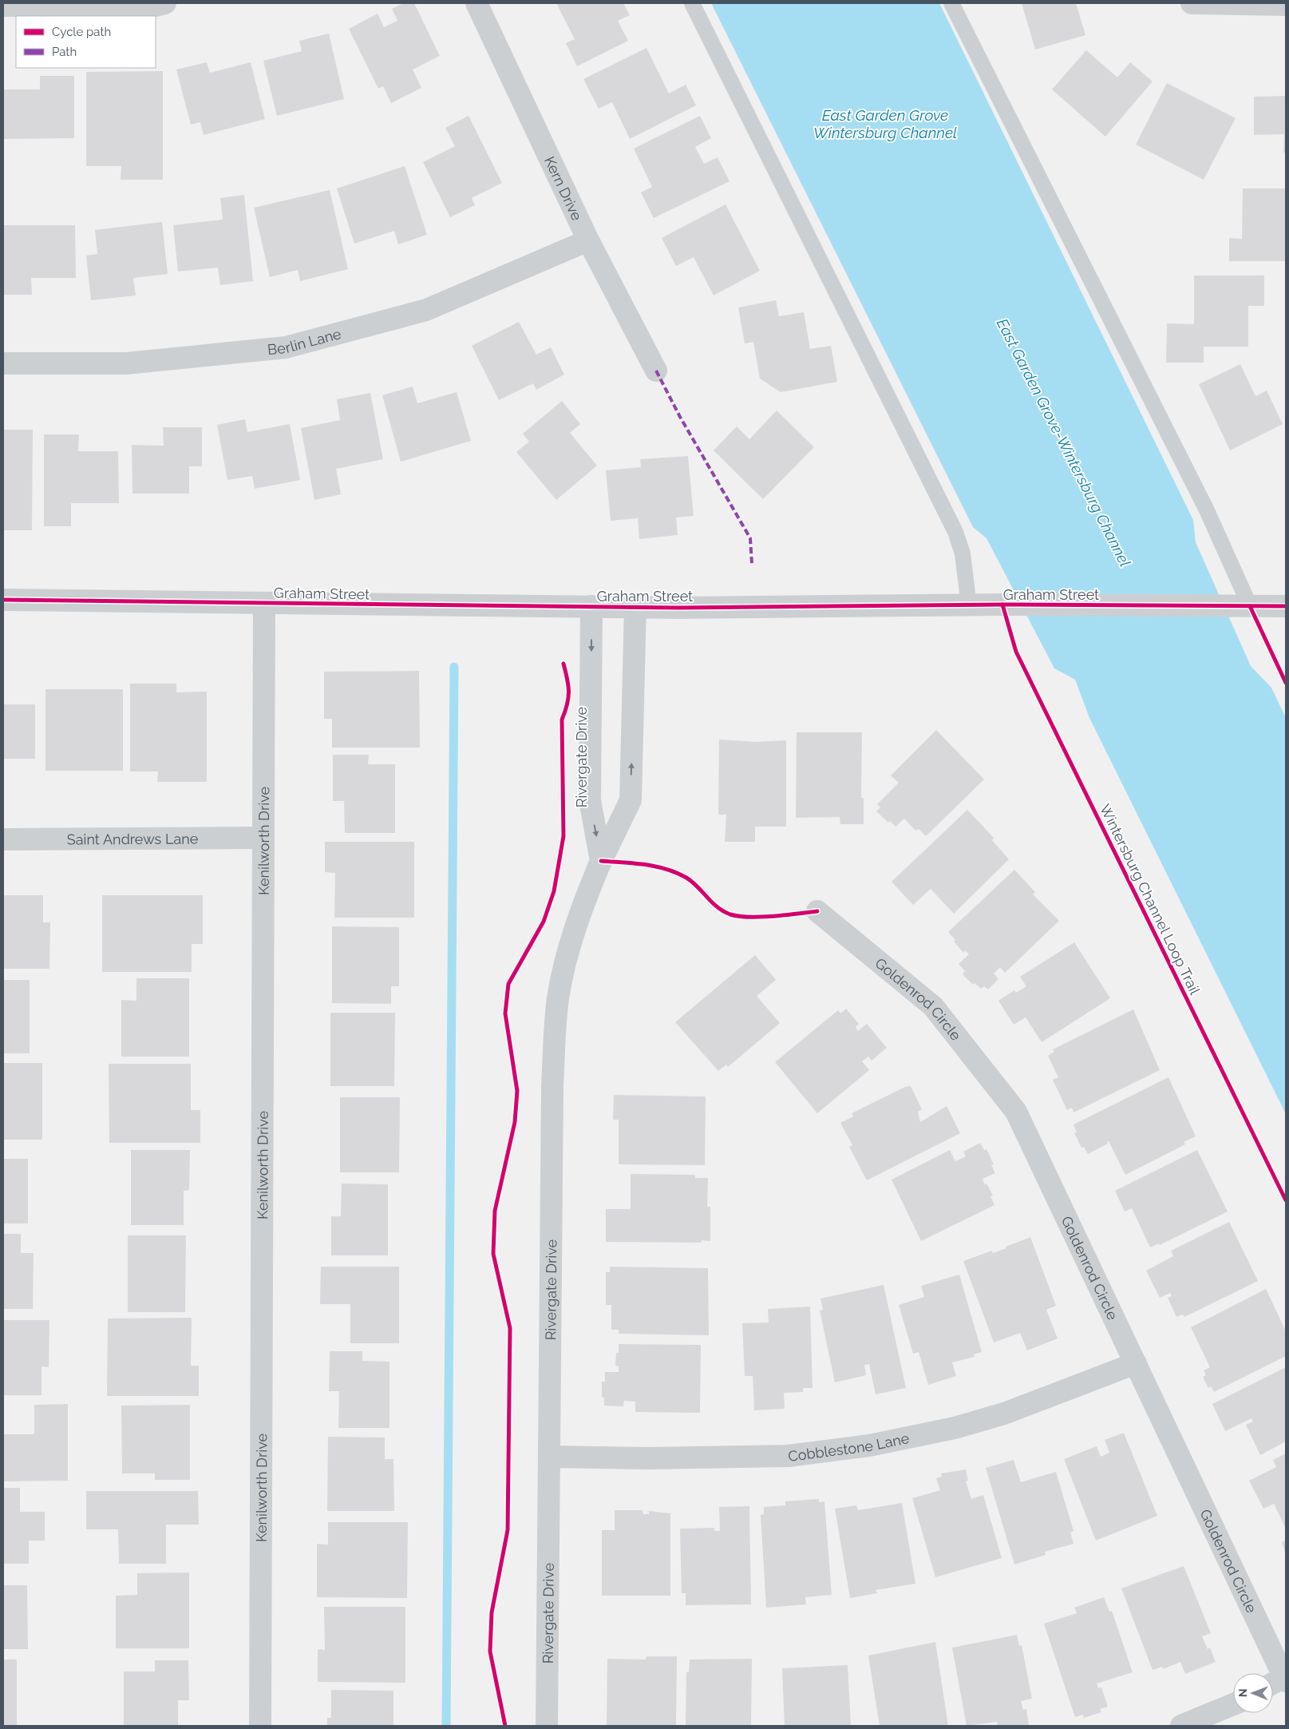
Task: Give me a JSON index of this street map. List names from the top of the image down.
{
  "streets": {
    "street": [
      "Kern Drive",
      "Berlin Lane",
      "Graham Street",
      "Rivergate Drive",
      "Saint Andrews Lane",
      "Kenilworth Drive",
      "Goldenrod Circle",
      "Cobblestone Lane"
    ],
    "cycle path": ["Wintersburg Channel Loop Trail"]
  },
  "crossings": [
    ["Kern Drive", "Berlin Lane"],
    ["Graham Street", "Rivergate Drive"],
    ["Graham Street", "Kenilworth Drive"],
    ["Rivergate Drive", "Cobblestone Lane"],
    ["Saint Andrews Lane", "Kenilworth Drive"],
    ["Goldenrod Circle", "Cobblestone Lane"]
  ],
  "water": ["East Garden Grove Wintersburg Channel", "East Garden Grove-Wintersburg Channel"],
  "legend": ["Cycle path", "Path"],
  "north": "left"
}
